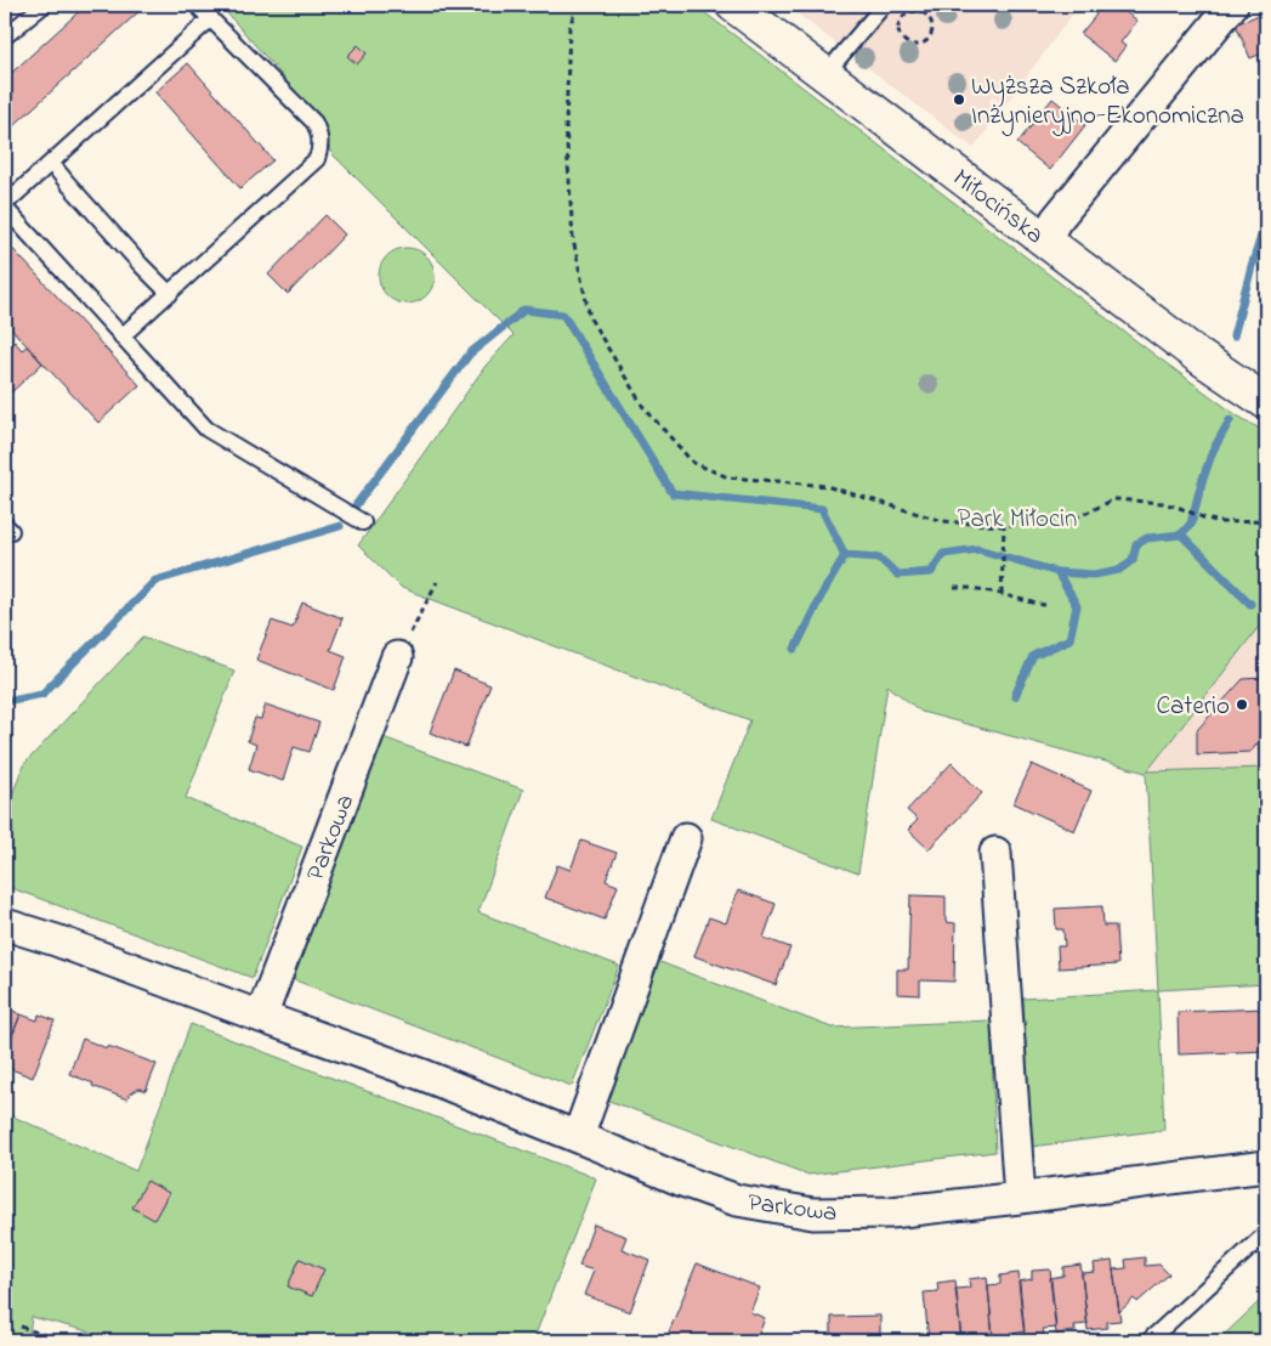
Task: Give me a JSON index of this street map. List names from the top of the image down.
{
  "streets": {
    "street": ["Miłocińska", "Parkowa"]
  },
  "parks": ["Park Miłocin"],
  "places": ["Wyższa Szkoła Inżynieryjno-Ekonomiczna", "Caterio"]
}
